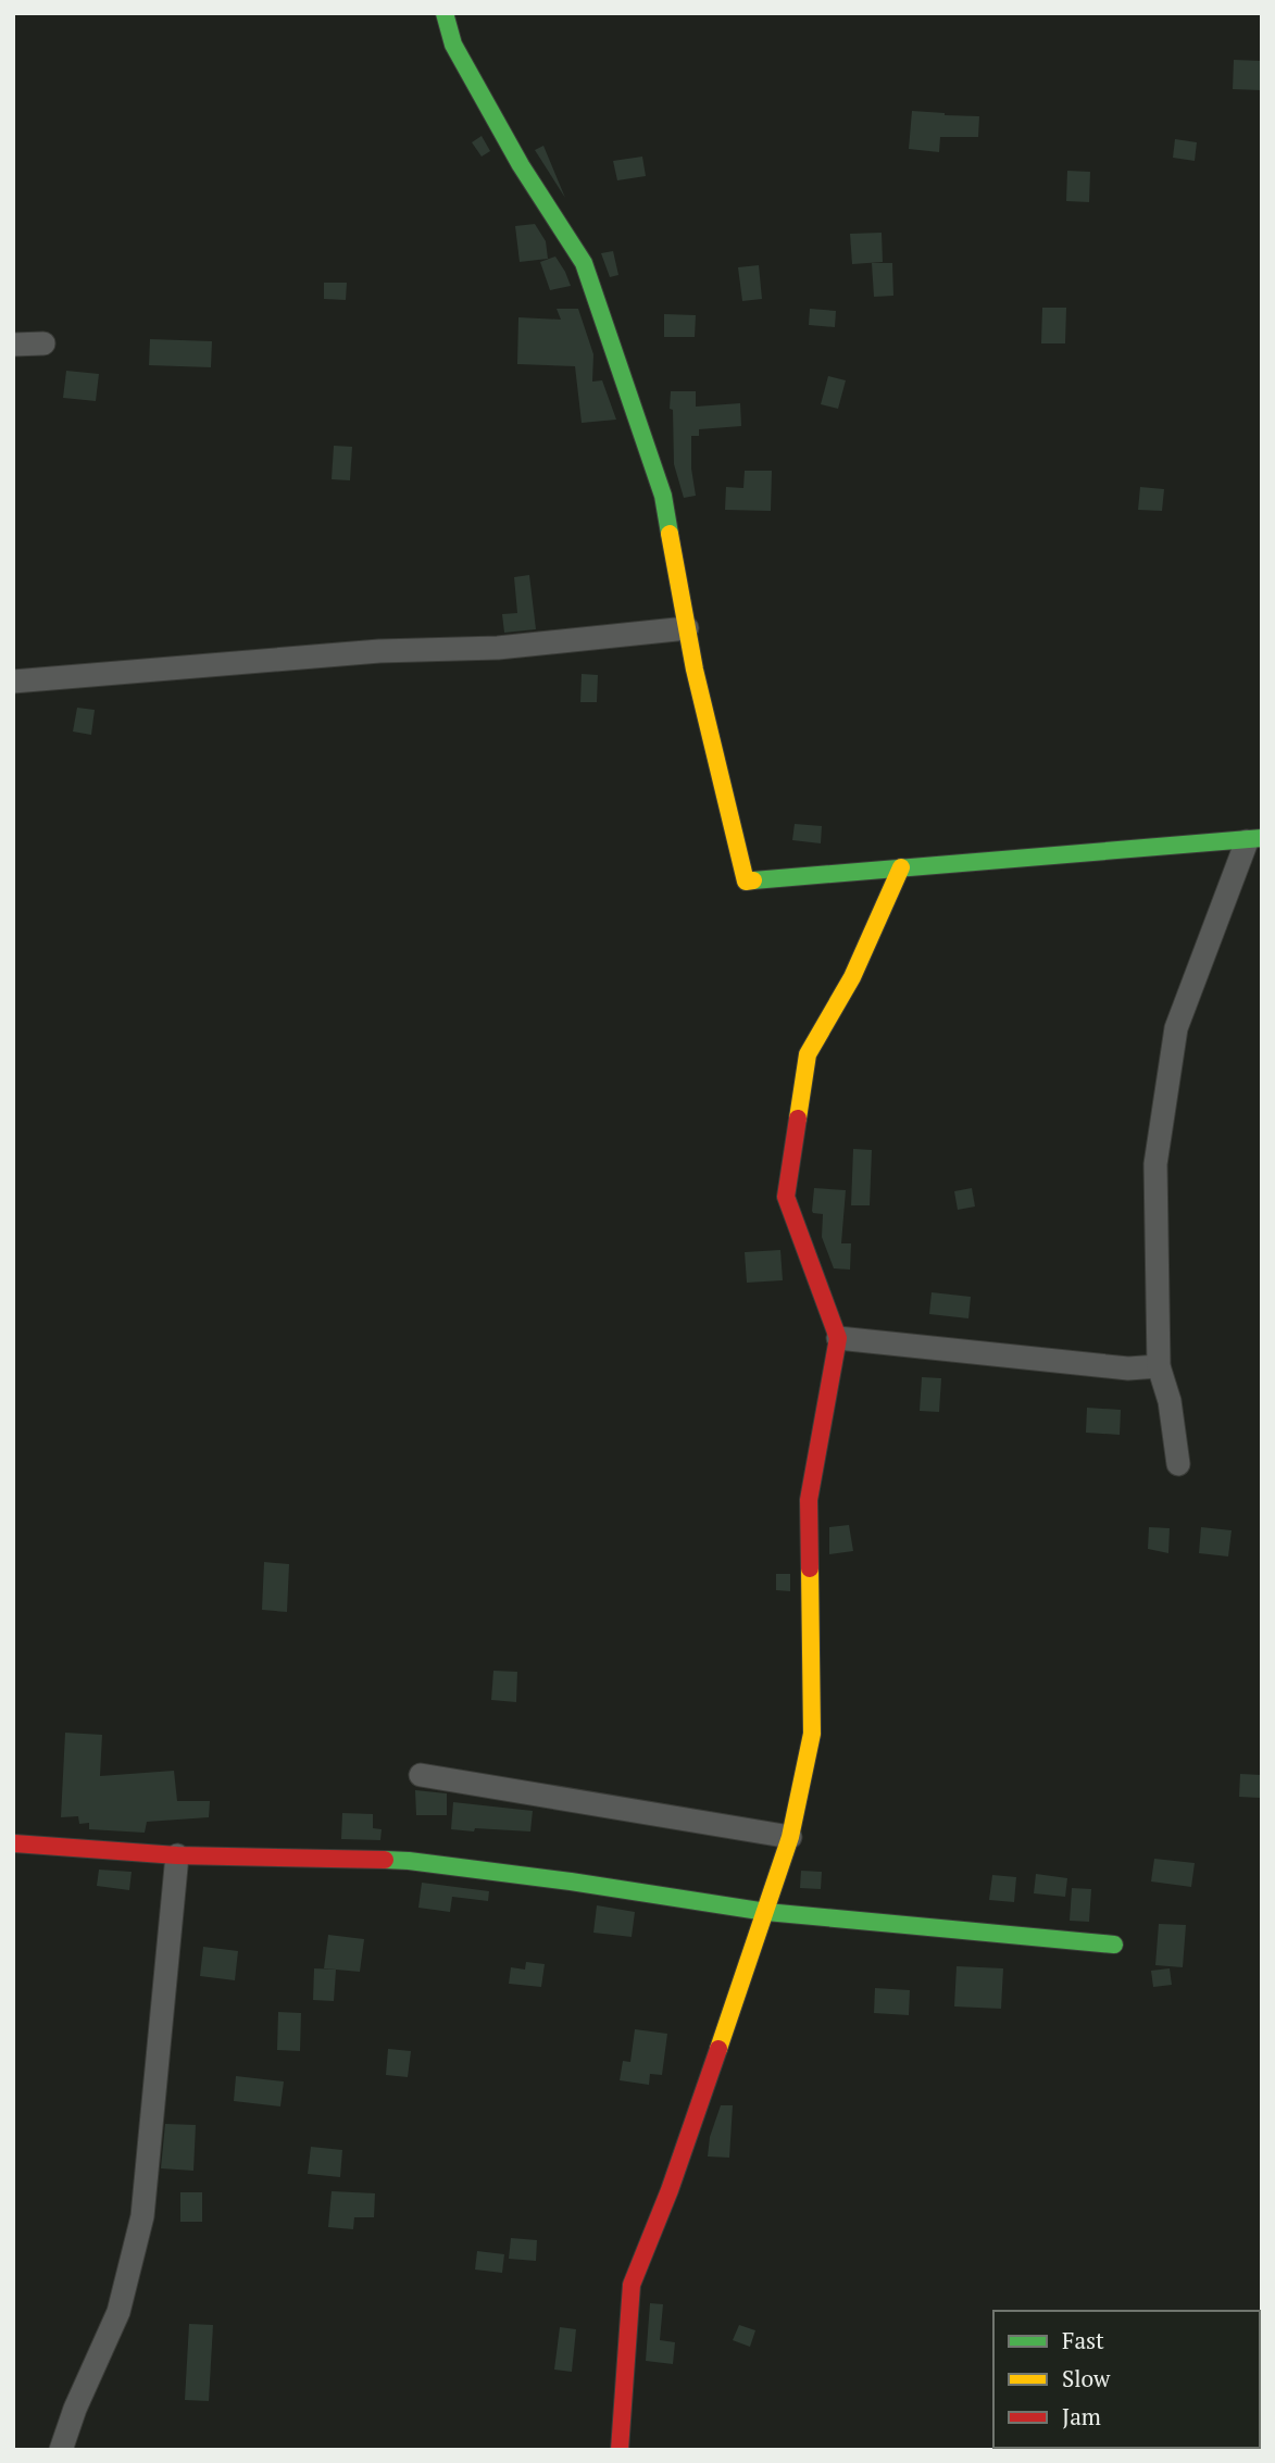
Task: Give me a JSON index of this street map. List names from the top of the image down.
{
  "legend": ["Fast", "Slow", "Jam"]
}
